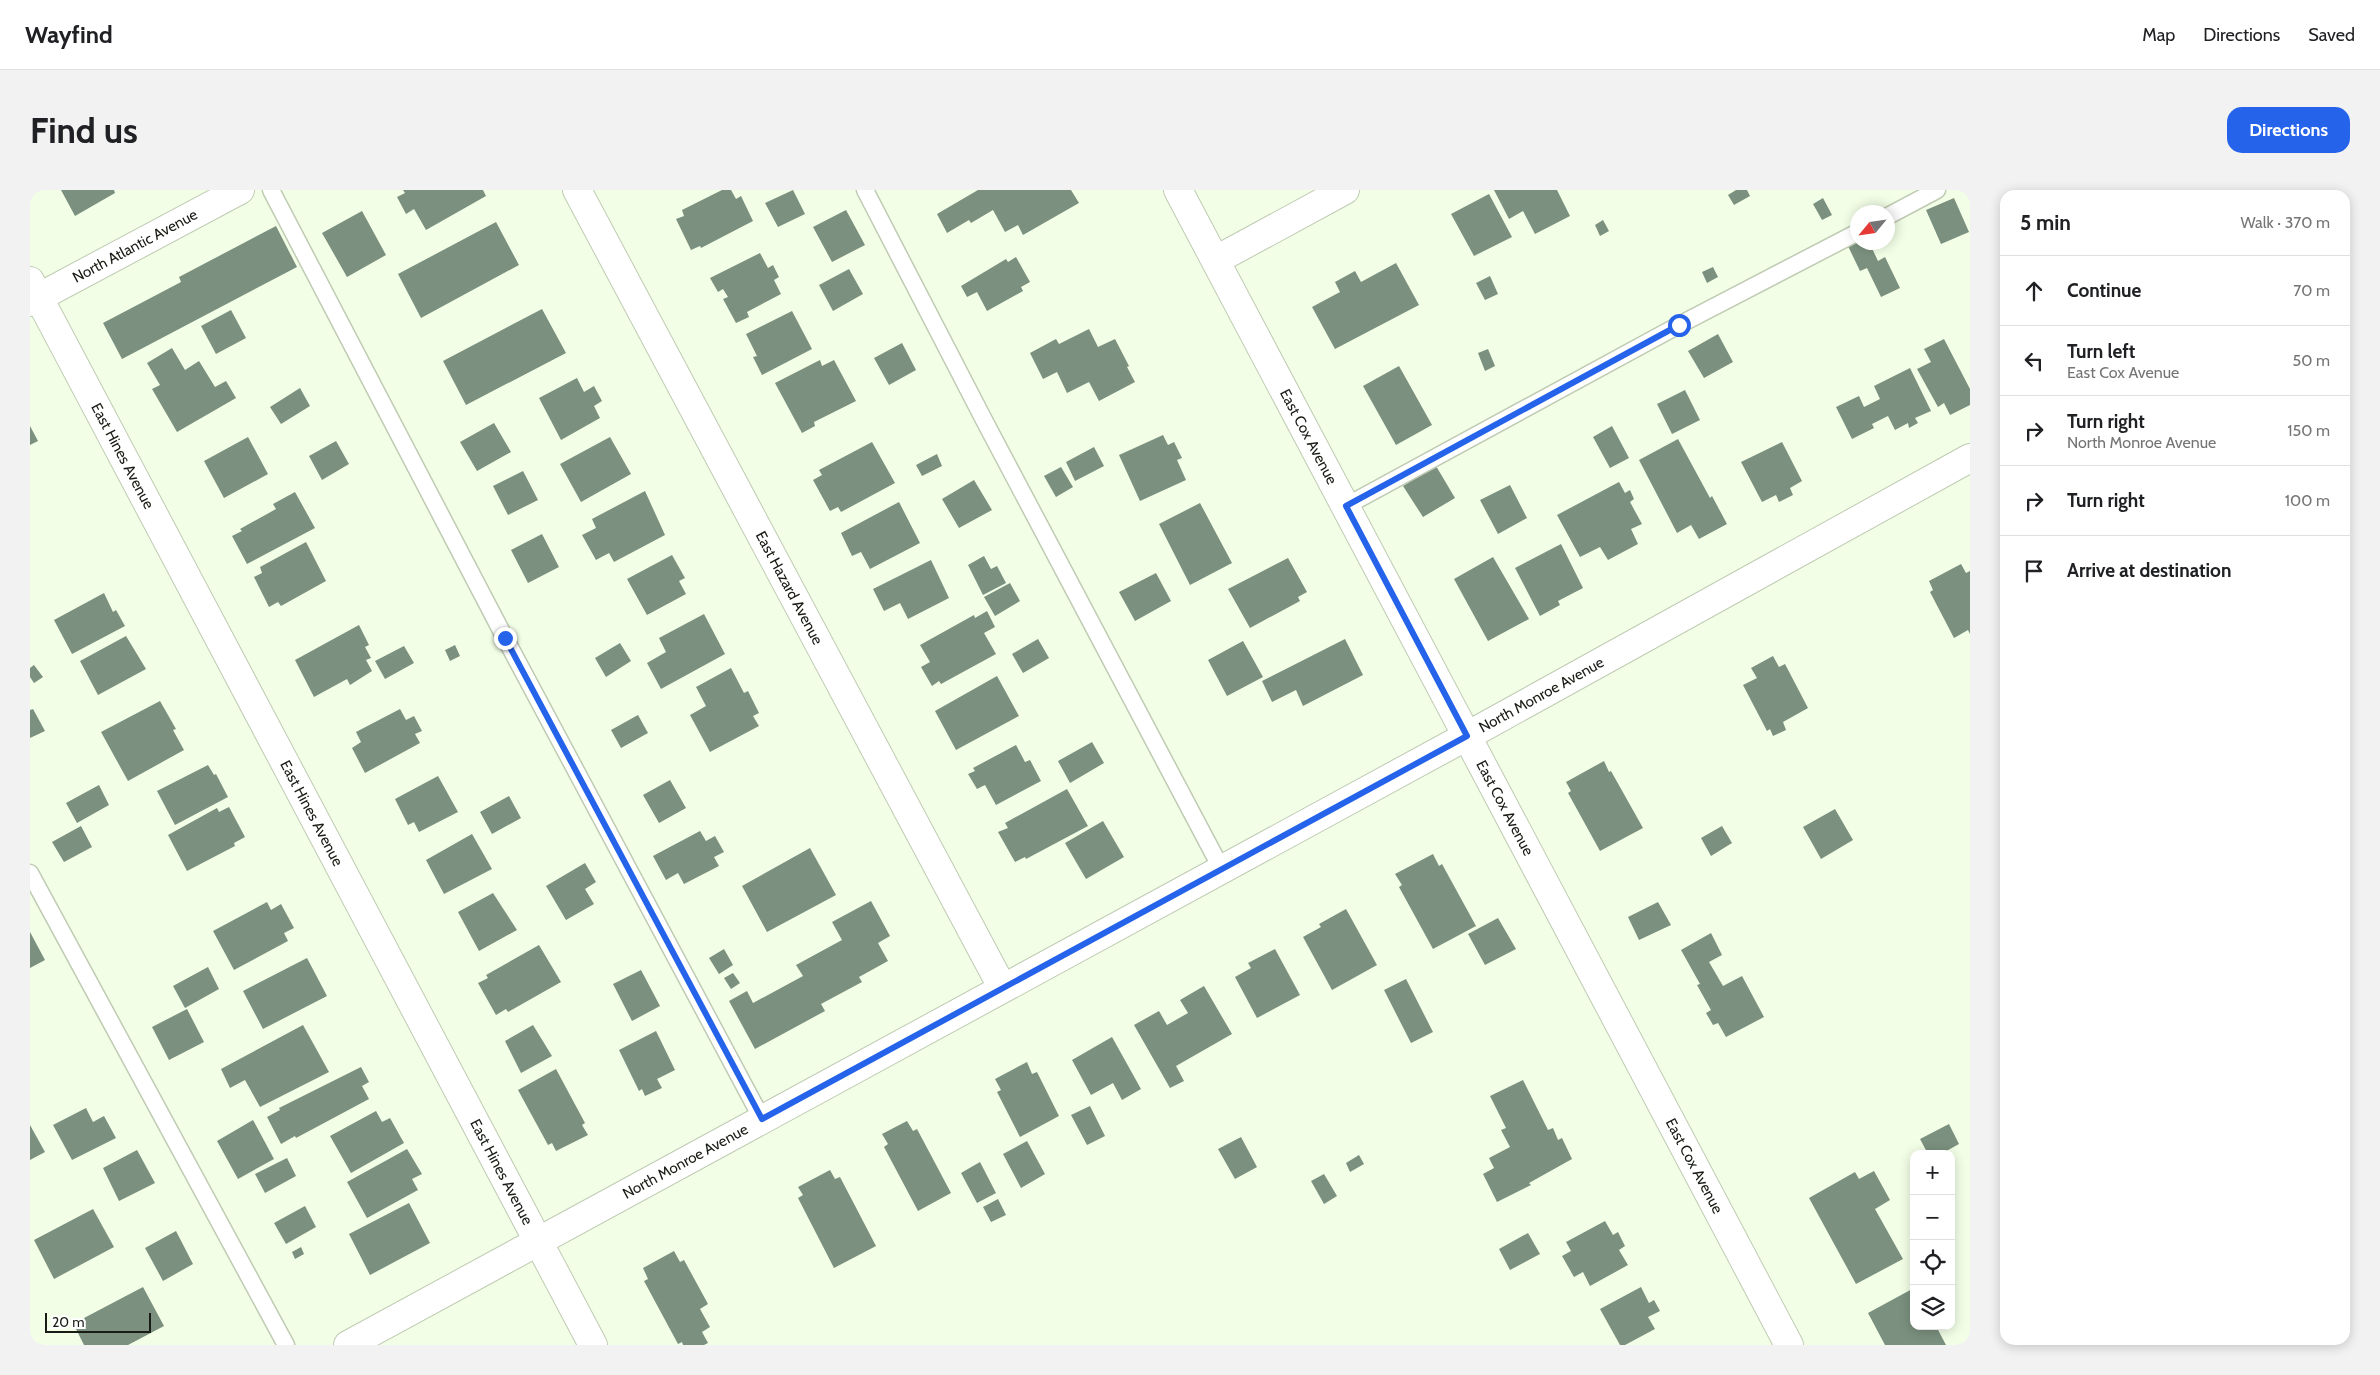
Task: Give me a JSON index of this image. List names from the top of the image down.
{
  "streets": {
    "street": [
      "North Atlantic Avenue",
      "East Cox Avenue",
      "East Hines Avenue",
      "East Hazard Avenue",
      "North Monroe Avenue"
    ]
  },
  "crossings": [
    ["North Atlantic Avenue", "East Hines Avenue"],
    ["East Cox Avenue", "North Monroe Avenue"],
    ["East Hines Avenue", "North Monroe Avenue"],
    ["East Hazard Avenue", "North Monroe Avenue"]
  ],
  "scale_bar": "20 m",
  "north": "bottom left",
  "page": {
    "header": "Wayfind",
    "nav": ["Map", "Directions", "Saved"],
    "buttons": "Directions",
    "title": "Find us",
    "heading": ["5 min", "Walk · 370 m"],
    "list": [
      ["Continue", "70 m"],
      ["Turn left", "East Cox Avenue", "50 m"],
      ["Turn right", "North Monroe Avenue", "150 m"],
      ["Turn right", "100 m"],
      "Arrive at destination"
    ],
    "map_buttons": ["+", "−"],
    "scale": "20 m"
  }
}
